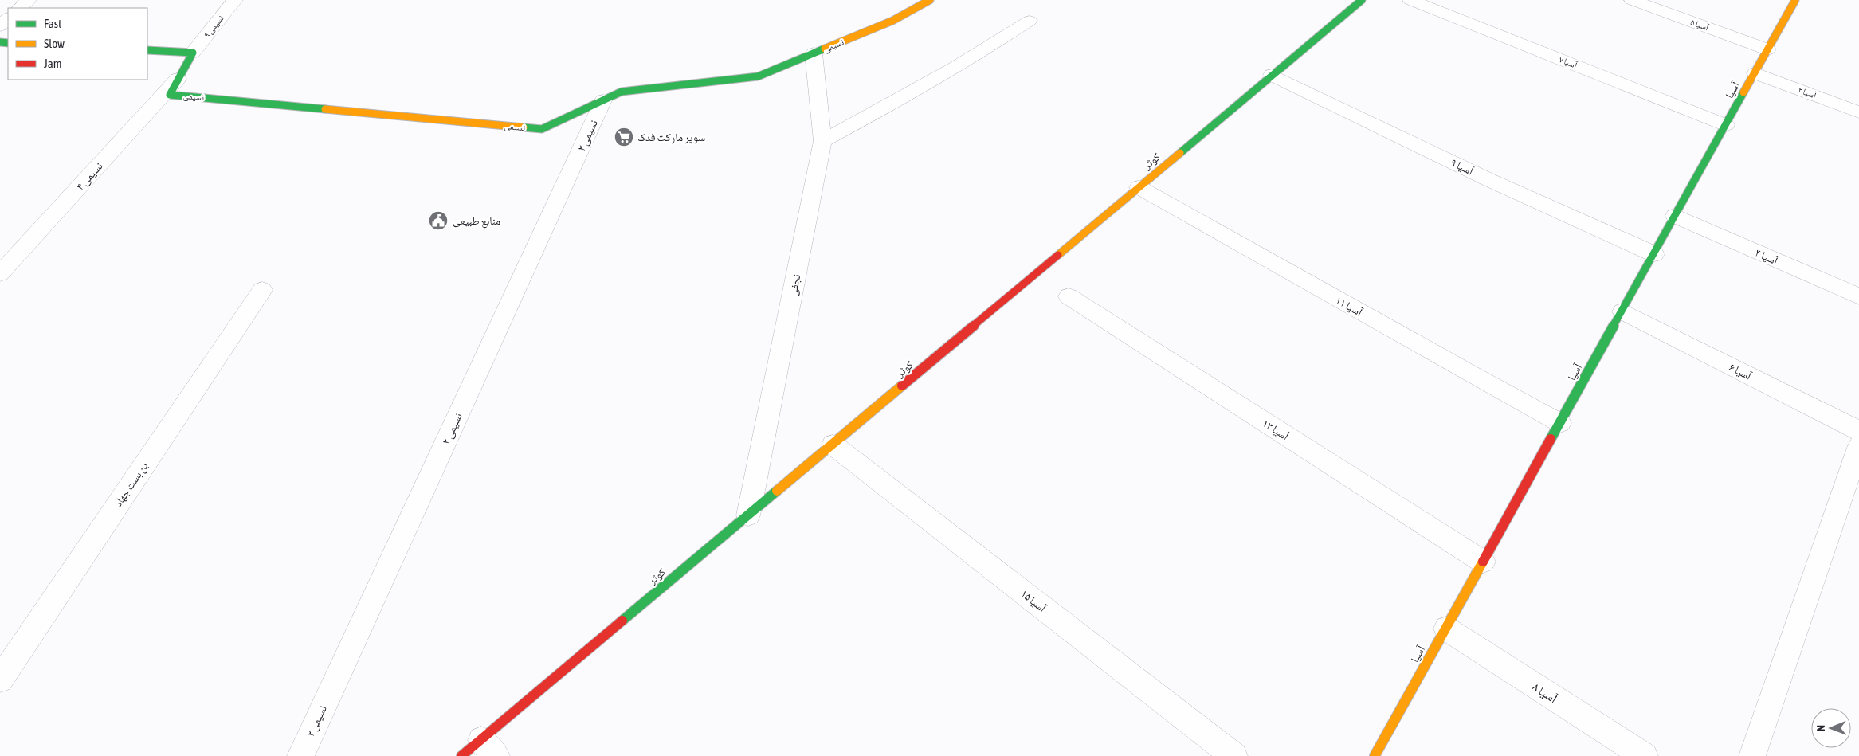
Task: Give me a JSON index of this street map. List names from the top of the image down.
{
  "streets": {
    "street": [
      "آسیا ۵",
      "نسیمی ۹",
      "نسیمی",
      "آسیا ۷",
      "آسیا",
      "آسیا ۲",
      "نسیمی ۲",
      "کوثر",
      "آسیا ۹",
      "نسیمی ۴",
      "آسیا ۴",
      "نجفی",
      "آسیا ۱۱",
      "آسیا ۶",
      "آسیا ۱۳",
      "بن بست جهاد",
      "آسیا ۱۵",
      "آسیا ۸"
    ]
  },
  "crossings": [
    ["آسیا ۵", "آسیا"],
    ["نسیمی ۹", "نسیمی"],
    ["نسیمی", "نسیمی ۲"],
    ["نسیمی", "نسیمی ۴"],
    ["نسیمی", "نجفی"],
    ["آسیا ۷", "آسیا"],
    ["آسیا", "آسیا ۲"],
    ["آسیا", "آسیا ۹"],
    ["آسیا", "آسیا ۴"],
    ["آسیا", "آسیا ۱۱"],
    ["آسیا", "آسیا ۶"],
    ["آسیا", "آسیا ۱۳"],
    ["آسیا", "آسیا ۸"],
    ["کوثر", "آسیا ۹"],
    ["کوثر", "نجفی"],
    ["کوثر", "آسیا ۱۱"],
    ["کوثر", "آسیا ۱۵"]
  ],
  "places": {
    "supermarket": ["سوپر مارکت فدک"],
    "public building": ["منابع طبیعی"]
  },
  "legend": ["Fast", "Slow", "Jam"],
  "north": "left"
}
